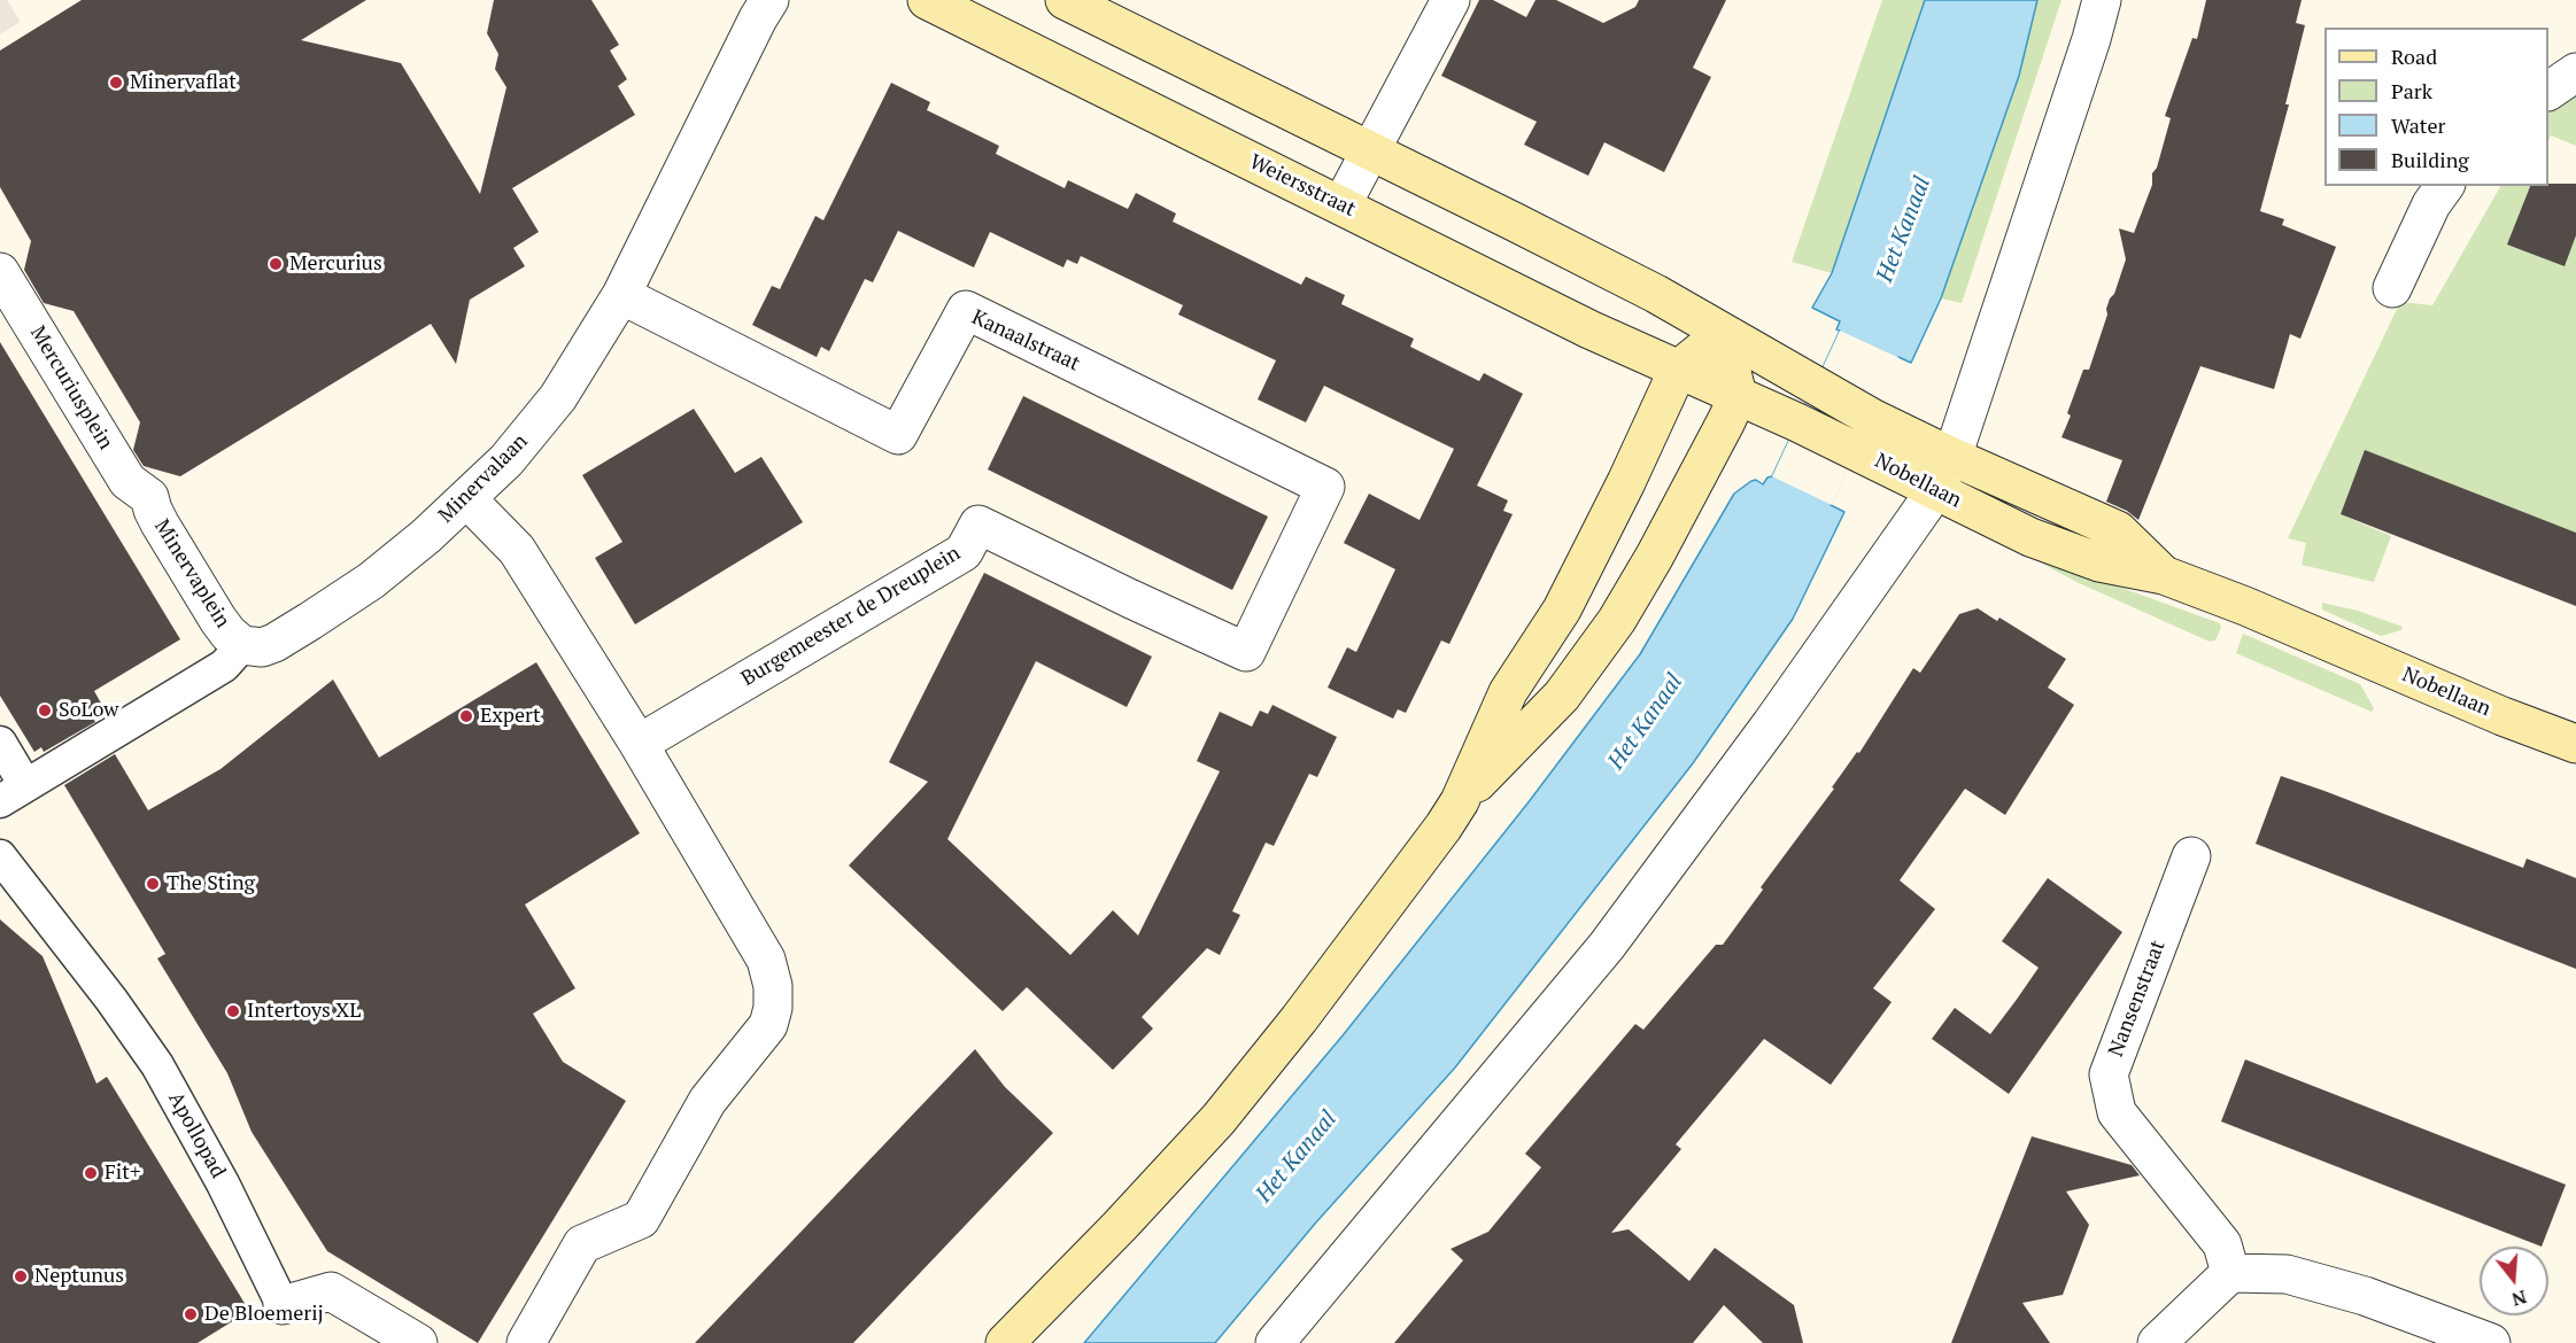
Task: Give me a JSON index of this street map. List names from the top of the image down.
{
  "streets": {
    "main road": ["Weiersstraat", "Nobellaan"],
    "street": [
      "Kanaalstraat",
      "Mercuriusplein",
      "Minervalaan",
      "Minervaplein",
      "Burgemeester de Dreuplein",
      "Nansenstraat",
      "Apollopad"
    ]
  },
  "crossings": [
    ["Weiersstraat", "Nobellaan"],
    ["Kanaalstraat", "Minervalaan"],
    ["Kanaalstraat", "Burgemeester de Dreuplein"],
    ["Mercuriusplein", "Minervaplein"],
    ["Minervalaan", "Minervaplein"]
  ],
  "water": ["Het Kanaal"],
  "places": [
    "Minervaflat",
    "Mercurius",
    "SoLow",
    "Expert",
    "The Sting",
    "Intertoys XL",
    "Fit+",
    "Neptunus",
    "De Bloemerij"
  ],
  "legend": [
    "Road",
    "Park",
    "Water",
    "Building"
  ],
  "north": "bottom"
}
